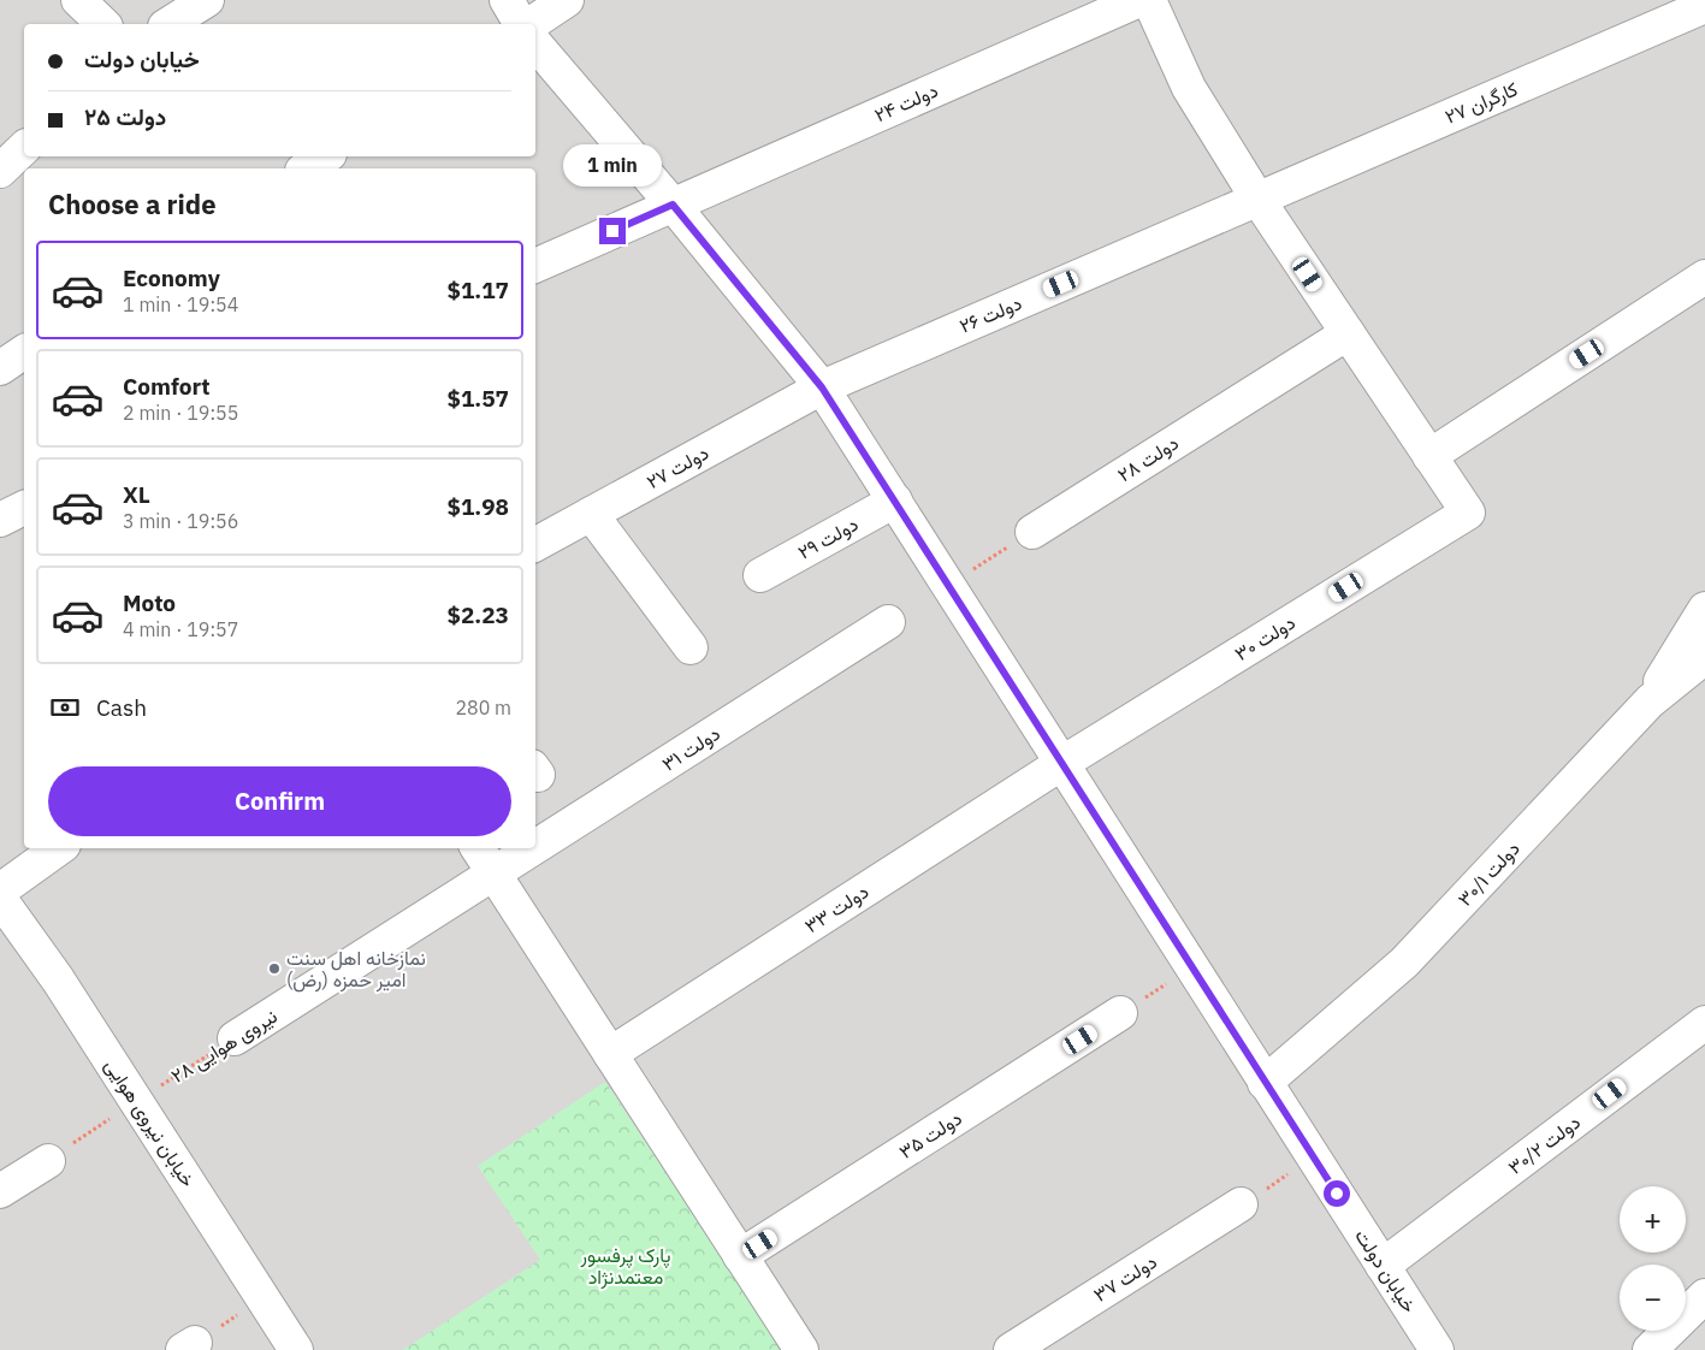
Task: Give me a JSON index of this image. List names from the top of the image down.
{
  "streets": {
    "street": [
      "دولت ۲۴",
      "کارگران ۲۷",
      "دولت ۲۶",
      "دولت ۲۸",
      "دولت ۲۷",
      "دولت ۲۹",
      "دولت ۳۰",
      "دولت ۳۱",
      "دولت ۳۰/۱",
      "دولت ۳۳",
      "نیروی هوایی ۲۸",
      "خیابان نیروی هوایی",
      "دولت ۳۵",
      "دولت ۳۰/۲",
      "خیابان دولت",
      "دولت ۳۷"
    ]
  },
  "crossings": [
    ["دولت ۲۴", "خیابان دولت"],
    ["کارگران ۲۷", "دولت ۲۶"],
    ["دولت ۲۶", "دولت ۲۷"],
    ["دولت ۲۶", "خیابان دولت"],
    ["دولت ۲۷", "خیابان دولت"],
    ["دولت ۲۹", "خیابان دولت"],
    ["دولت ۳۰", "دولت ۳۳"],
    ["دولت ۳۰", "خیابان دولت"],
    ["دولت ۳۱", "نیروی هوایی ۲۸"],
    ["دولت ۳۰/۱", "خیابان دولت"],
    ["دولت ۳۳", "خیابان دولت"],
    ["نیروی هوایی ۲۸", "خیابان نیروی هوایی"],
    ["دولت ۳۰/۲", "خیابان دولت"]
  ],
  "parks": ["پارک پرفسور معتمدنژاد"],
  "places": ["نمازخانه اهل سنت امیر حمزه (رض)"],
  "page": {
    "banner": ["خیابان دولت", "دولت ۲۵"],
    "bubble": "1 min",
    "heading": "Choose a ride",
    "list": [
      {
        "name": "Economy",
        "note": "1 min · 19:54",
        "value": "$1.17"
      },
      {
        "name": "Comfort",
        "note": "2 min · 19:55",
        "value": "$1.57"
      },
      {
        "name": "XL",
        "note": "3 min · 19:56",
        "value": "$1.98"
      },
      {
        "name": "Moto",
        "note": "4 min · 19:57",
        "value": "$2.23"
      }
    ],
    "pay": ["Cash", "280 m"],
    "buttons": "Confirm",
    "map_buttons": ["+", "−"]
  }
}
